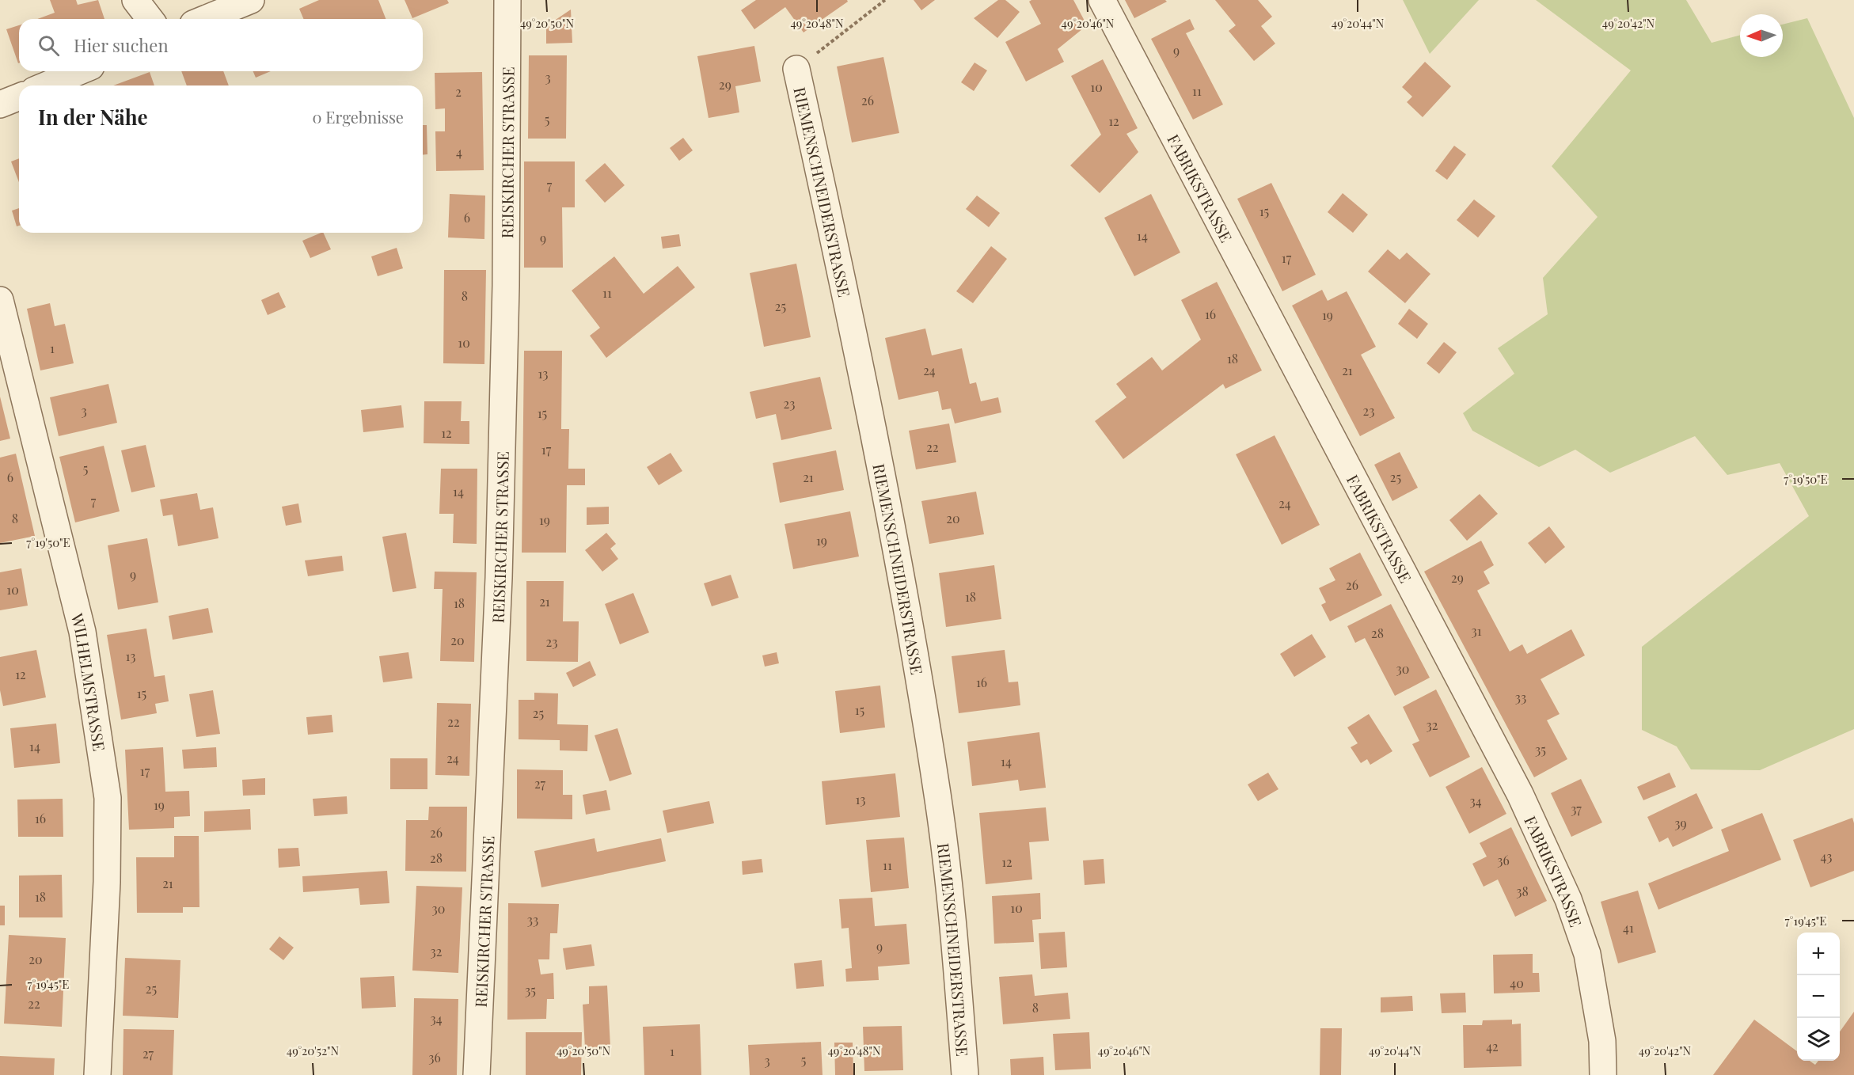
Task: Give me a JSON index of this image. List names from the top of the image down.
{
  "streets": {
    "street": [
      "REISKIRCHER STRASSE",
      "FABRIKSTRASSE",
      "RIEMENSCHNEIDERSTRASSE",
      "WILHELMSTRASSE"
    ]
  },
  "house_numbers": [
    "9",
    "3",
    "29",
    "10",
    "11",
    "2",
    "26",
    "5",
    "12",
    "4",
    "7",
    "15",
    "6",
    "14",
    "9",
    "17",
    "11",
    "8",
    "25",
    "16",
    "19",
    "10",
    "1",
    "18",
    "24",
    "21",
    "13",
    "23",
    "3",
    "23",
    "15",
    "12",
    "22",
    "17",
    "5",
    "6",
    "21",
    "25",
    "14",
    "7",
    "24",
    "8",
    "20",
    "19",
    "19",
    "9",
    "29",
    "26",
    "10",
    "18",
    "21",
    "18",
    "31",
    "28",
    "20",
    "23",
    "13",
    "30",
    "12",
    "16",
    "15",
    "33",
    "15",
    "25",
    "22",
    "32",
    "14",
    "35",
    "24",
    "14",
    "17",
    "27",
    "13",
    "34",
    "19",
    "37",
    "16",
    "39",
    "26",
    "43",
    "28",
    "36",
    "12",
    "11",
    "21",
    "38",
    "18",
    "10",
    "30",
    "33",
    "41",
    "9",
    "32",
    "20",
    "40",
    "25",
    "35",
    "22",
    "8",
    "34",
    "42",
    "1",
    "27",
    "36",
    "5",
    "3"
  ],
  "north": "left",
  "page": {
    "search": "Hier suchen",
    "heading": ["In der Nähe", "0 Ergebnisse"],
    "map_buttons": ["+", "−"]
  },
  "coordinates": [
    "49°20'50\"N",
    "49°20'48\"N",
    "49°20'46\"N",
    "49°20'44\"N",
    "49°20'42\"N",
    "7°19'50\"E",
    "7°19'45\"E",
    "49°20'52\"N"
  ]
}
